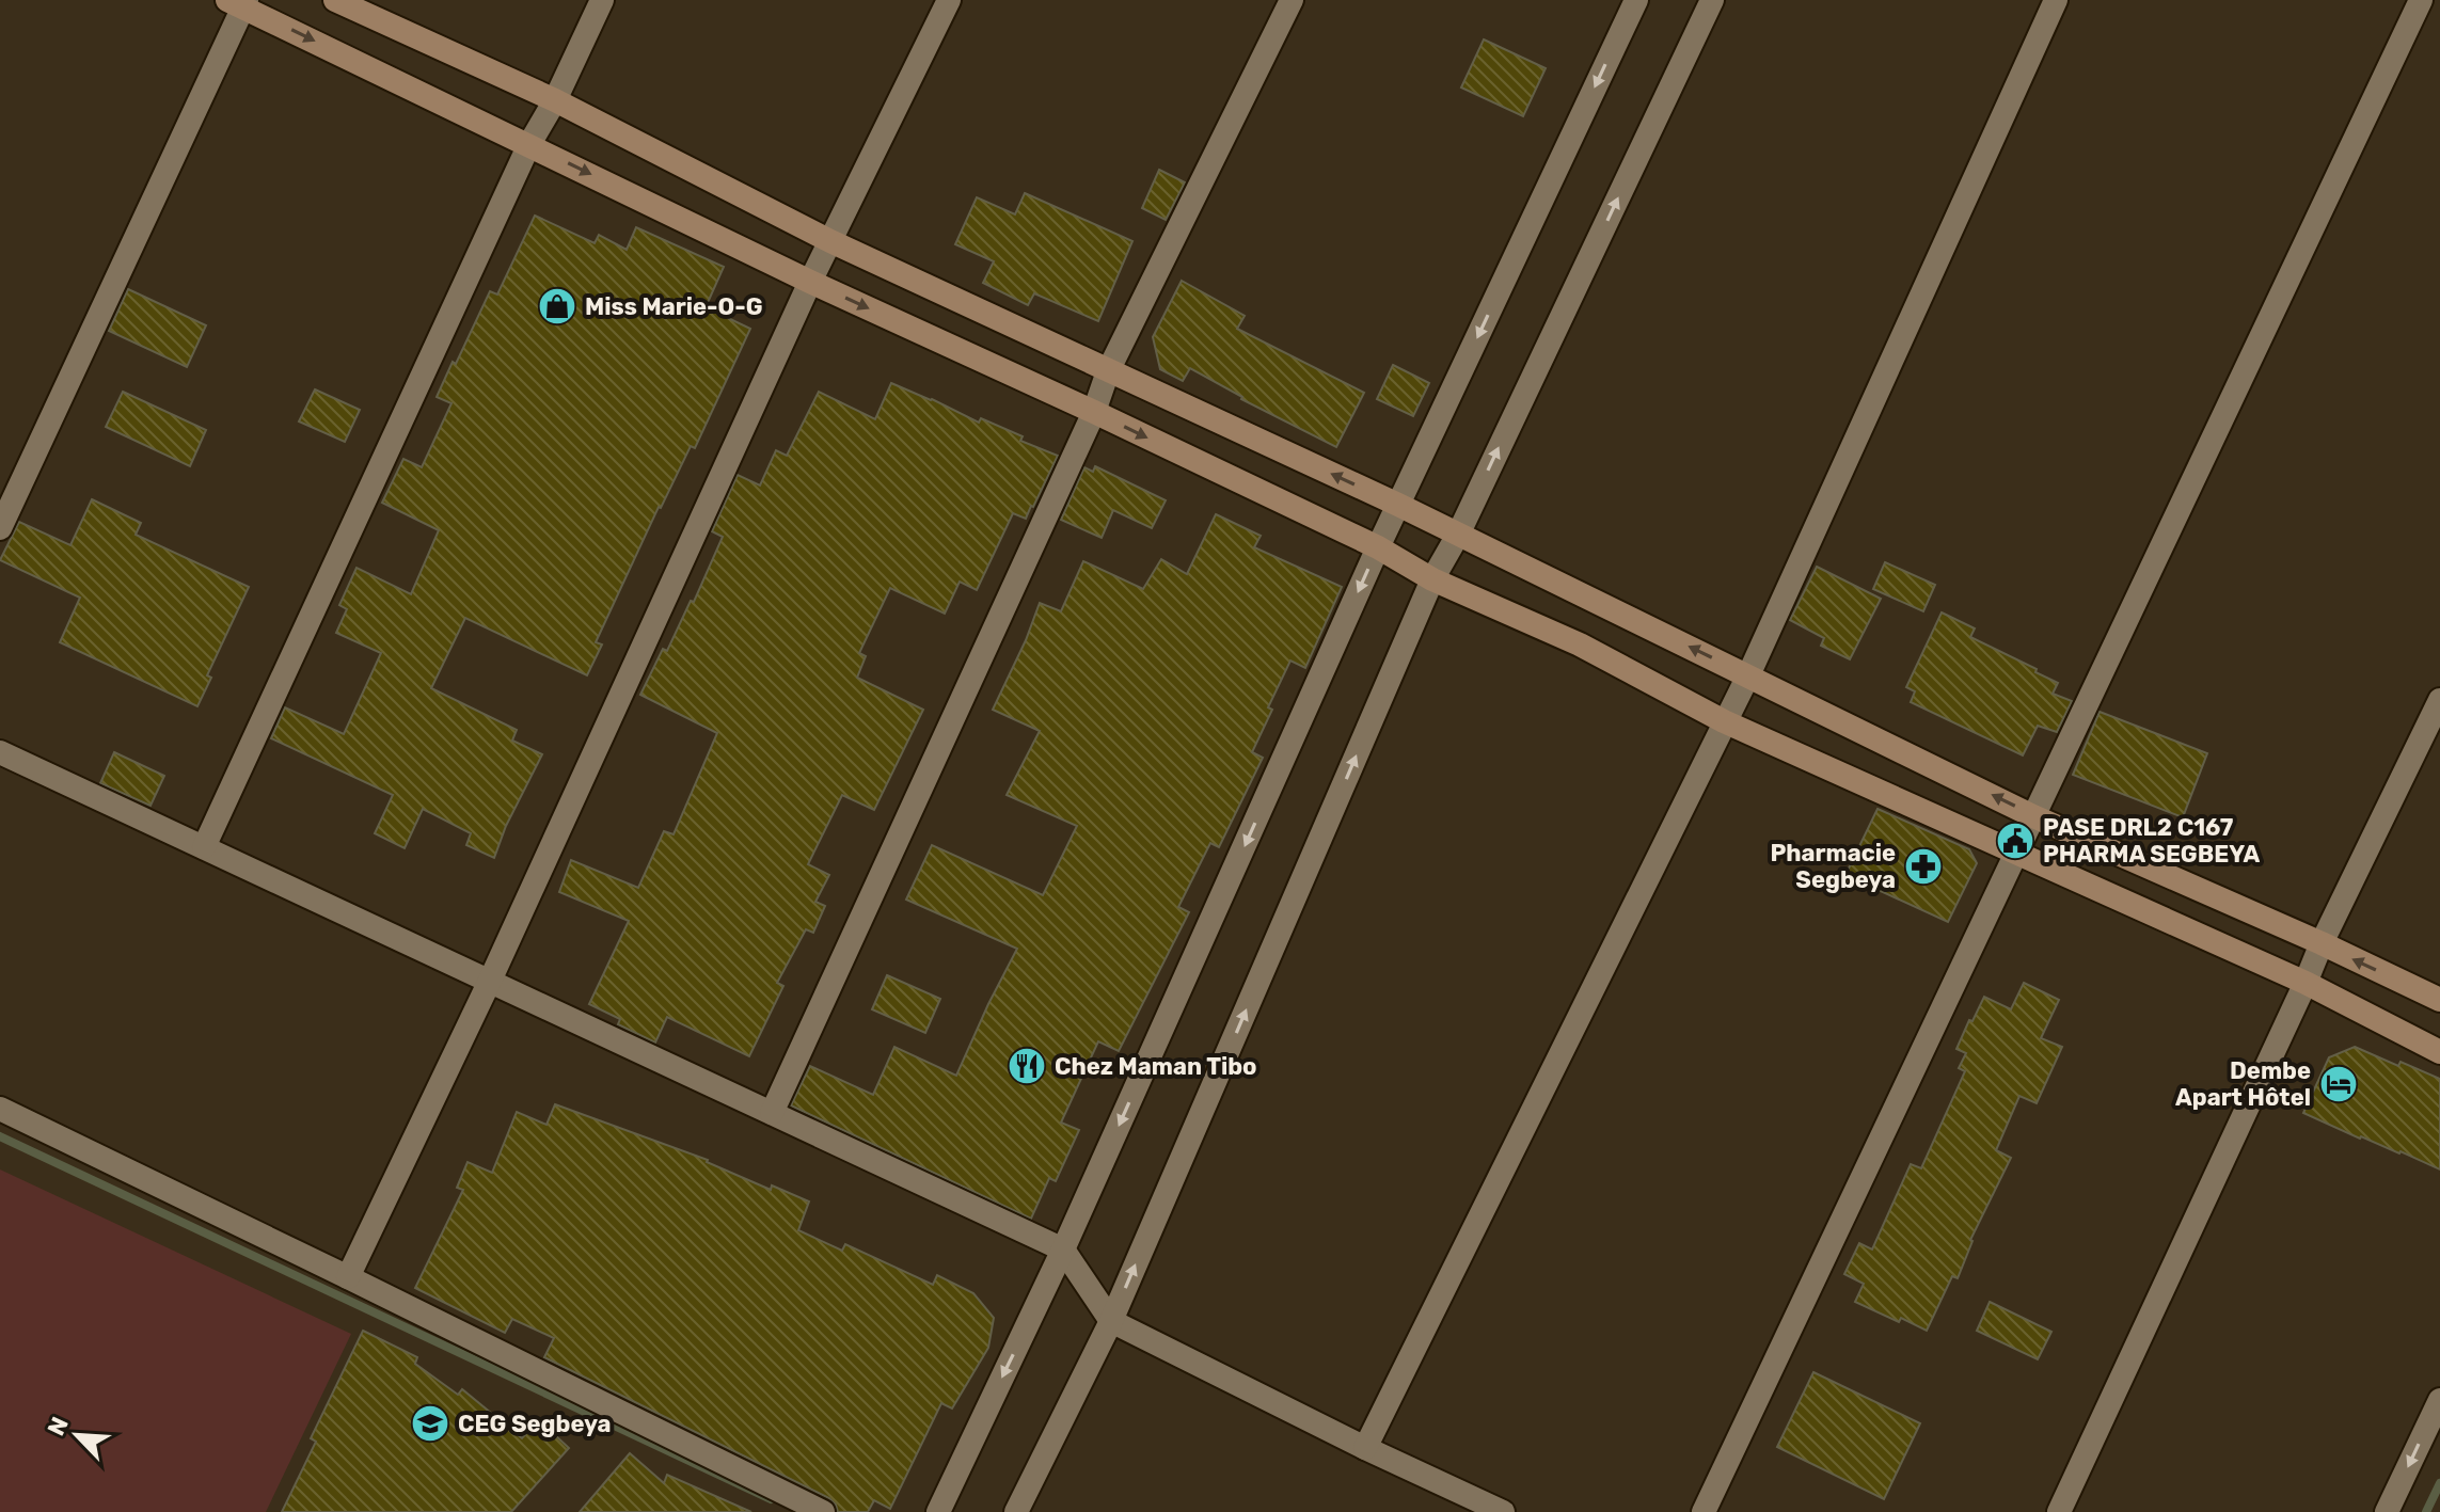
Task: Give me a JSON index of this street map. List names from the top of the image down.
{
  "places": {
    "shop": ["Miss Marie-O-G"],
    "public building": ["PASE DRL2 C167 PHARMA SEGBEYA"],
    "pharmacy": ["Pharmacie Segbeya"],
    "restaurant": ["Chez Maman Tibo"],
    "hotel": ["Dembe Apart Hôtel"],
    "school or university": ["CEG Segbeya"]
  },
  "north": "top left"
}
